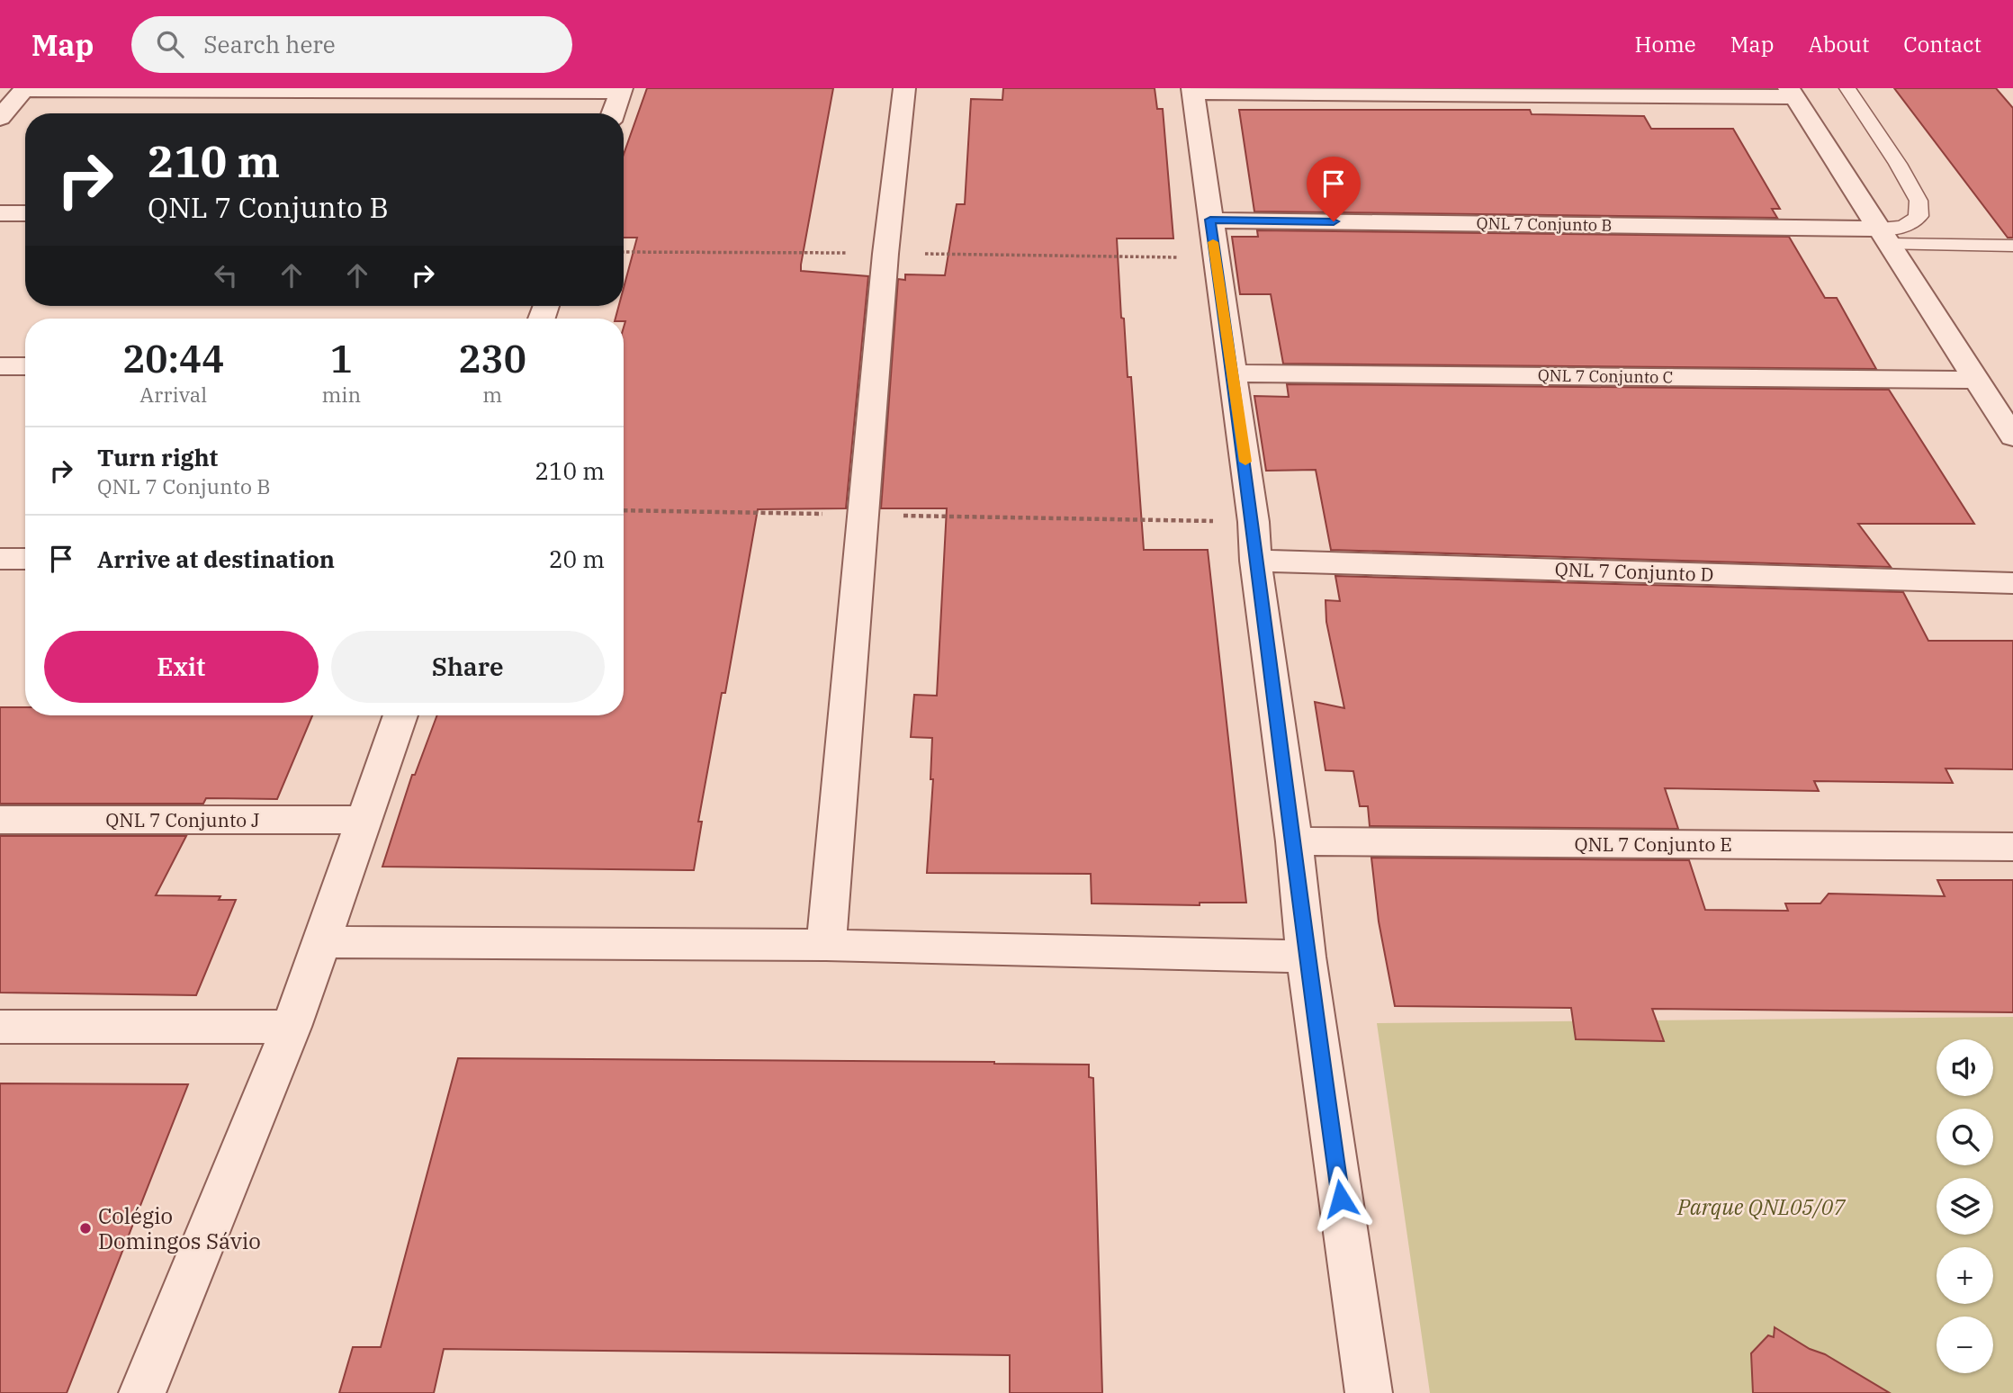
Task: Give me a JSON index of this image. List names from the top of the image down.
{
  "streets": {
    "street": [
      "QNL 7 Conjunto B",
      "QNL 7 Conjunto C",
      "QNL 7 Conjunto D",
      "QNL 7 Conjunto J",
      "QNL 7 Conjunto E"
    ]
  },
  "parks": ["Parque QNL05/07"],
  "places": ["Colégio Domingos Sávio"],
  "page": {
    "header": "Map",
    "search": "Search here",
    "nav": [
      "Home",
      "Map",
      "About",
      "Contact"
    ],
    "turn": ["210 m", "QNL 7 Conjunto B"],
    "eta": [
      "20:44",
      "Arrival",
      "1",
      "min",
      "230",
      "m"
    ],
    "list": [
      {
        "name": "Turn right",
        "note": "QNL 7 Conjunto B",
        "value": "210 m"
      },
      {
        "name": "Arrive at destination",
        "value": "20 m"
      }
    ],
    "buttons": ["Exit", "Share"],
    "map_buttons": ["+", "−"]
  }
}
